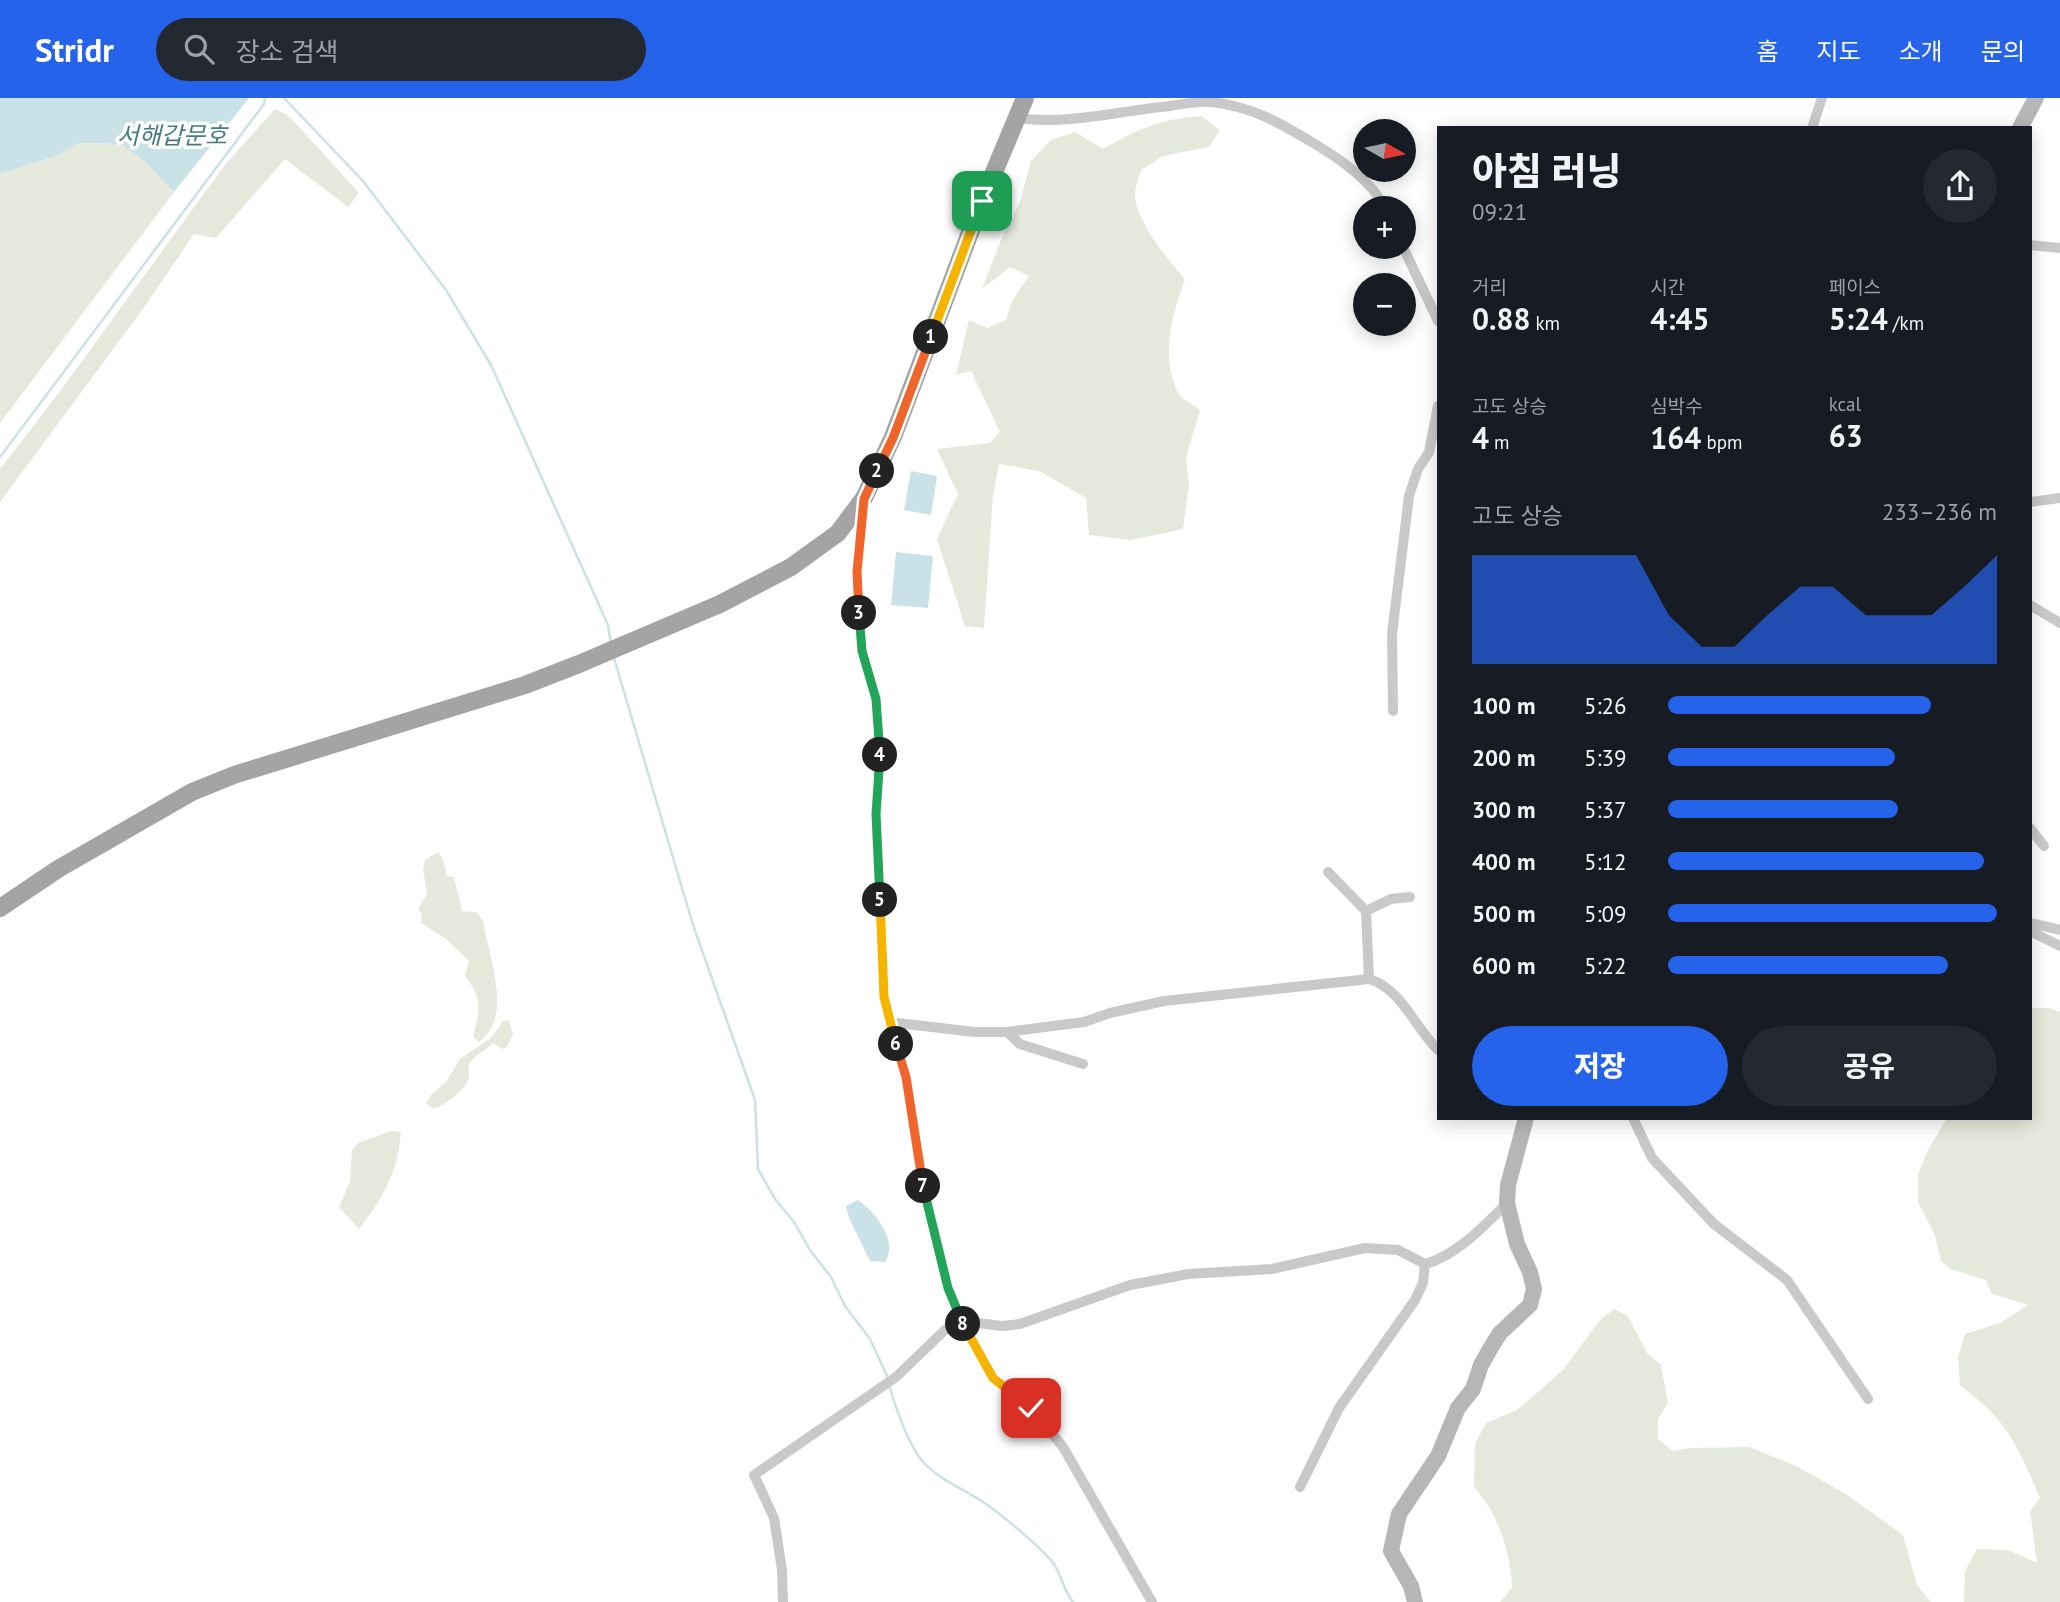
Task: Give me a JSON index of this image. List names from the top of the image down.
{
  "water": ["서해갑문호"],
  "north": "right",
  "page": {
    "header": "Stridr",
    "search": "장소 검색",
    "nav": [
      "홈",
      "지도",
      "소개",
      "문의"
    ],
    "map_buttons": ["+", "−"],
    "heading": ["아침 러닝", "09:21"],
    "stats": [
      ["거리", "0.88 km"],
      ["시간", "4:45"],
      ["페이스", "5:24 /km"],
      ["고도 상승", "4 m"],
      ["심박수", "164 bpm"],
      ["kcal", "63"]
    ],
    "pins": [
      "1",
      "2",
      "3",
      "4",
      "5",
      "6",
      "7",
      "8"
    ],
    "chart": ["고도 상승", "233–236 m"],
    "list": [
      {
        "name": "100 m",
        "note": "5:26"
      },
      {
        "name": "200 m",
        "note": "5:39"
      },
      {
        "name": "300 m",
        "note": "5:37"
      },
      {
        "name": "400 m",
        "note": "5:12"
      },
      {
        "name": "500 m",
        "note": "5:09"
      },
      {
        "name": "600 m",
        "note": "5:22"
      }
    ],
    "buttons": ["저장", "공유"]
  }
}
